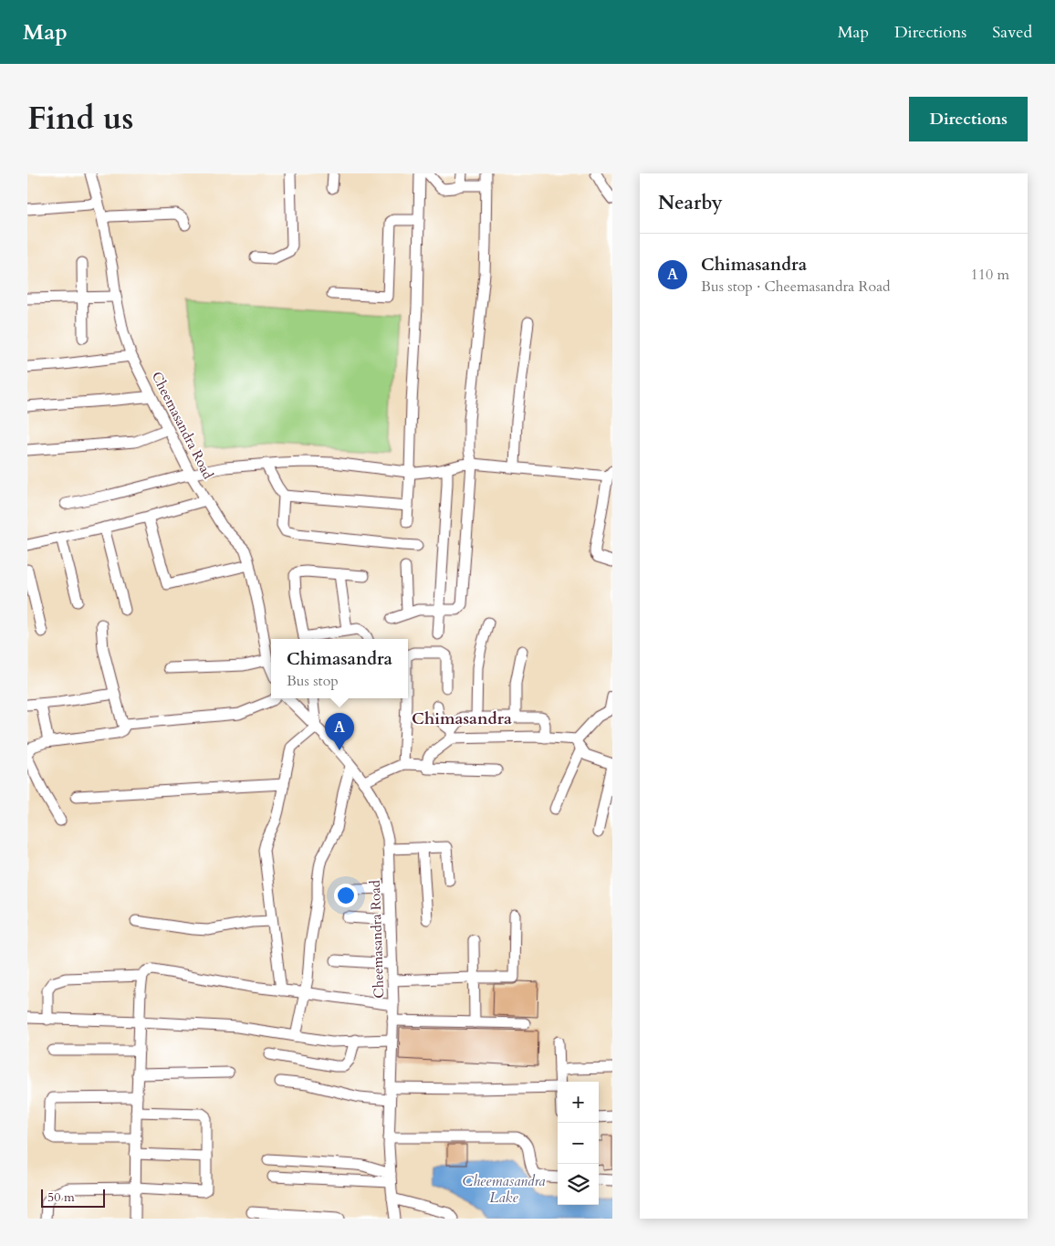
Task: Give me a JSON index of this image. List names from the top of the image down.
{
  "streets": {
    "street": ["Cheemasandra Road"]
  },
  "districts": ["Chimasandra"],
  "water": ["Cheemasandra Lake"],
  "scale_bar": "50 m",
  "page": {
    "header": "Map",
    "nav": ["Map", "Directions", "Saved"],
    "title": "Find us",
    "buttons": "Directions",
    "heading": "Nearby",
    "list": [
      {
        "mark": "A",
        "name": "Chimasandra",
        "note": "Bus stop · Cheemasandra Road",
        "value": "110 m"
      }
    ],
    "popup": ["Chimasandra", "Bus stop"],
    "pins": "A",
    "map_buttons": ["+", "−"],
    "scale": "50 m"
  }
}
